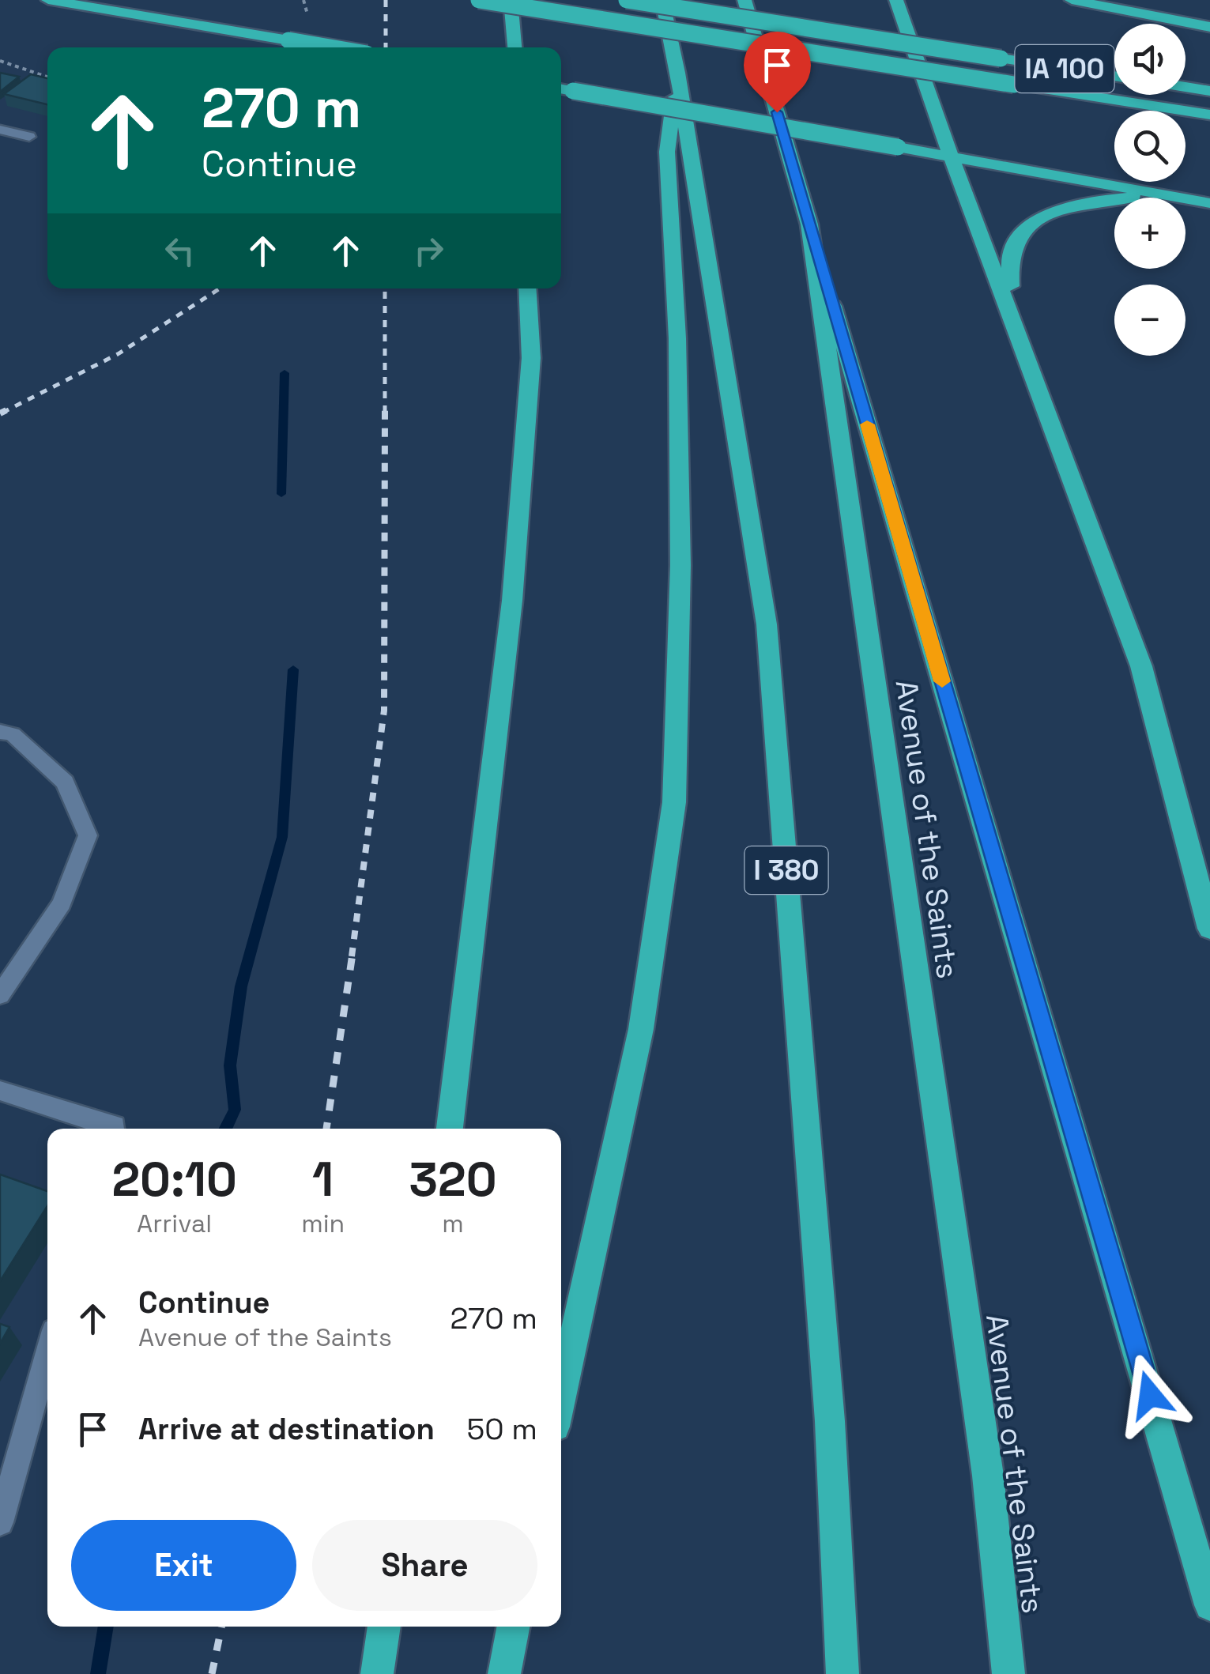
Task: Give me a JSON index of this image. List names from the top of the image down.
{
  "streets": {
    "highway": ["IA 100", "Avenue of the Saints", "I 380"]
  },
  "page": {
    "map_buttons": ["+", "−"],
    "turn": ["270 m", "Continue"],
    "eta": [
      "20:10",
      "Arrival",
      "1",
      "min",
      "320",
      "m"
    ],
    "list": [
      {
        "name": "Continue",
        "note": "Avenue of the Saints",
        "value": "270 m"
      },
      {
        "name": "Arrive at destination",
        "value": "50 m"
      }
    ],
    "buttons": ["Exit", "Share"]
  }
}
